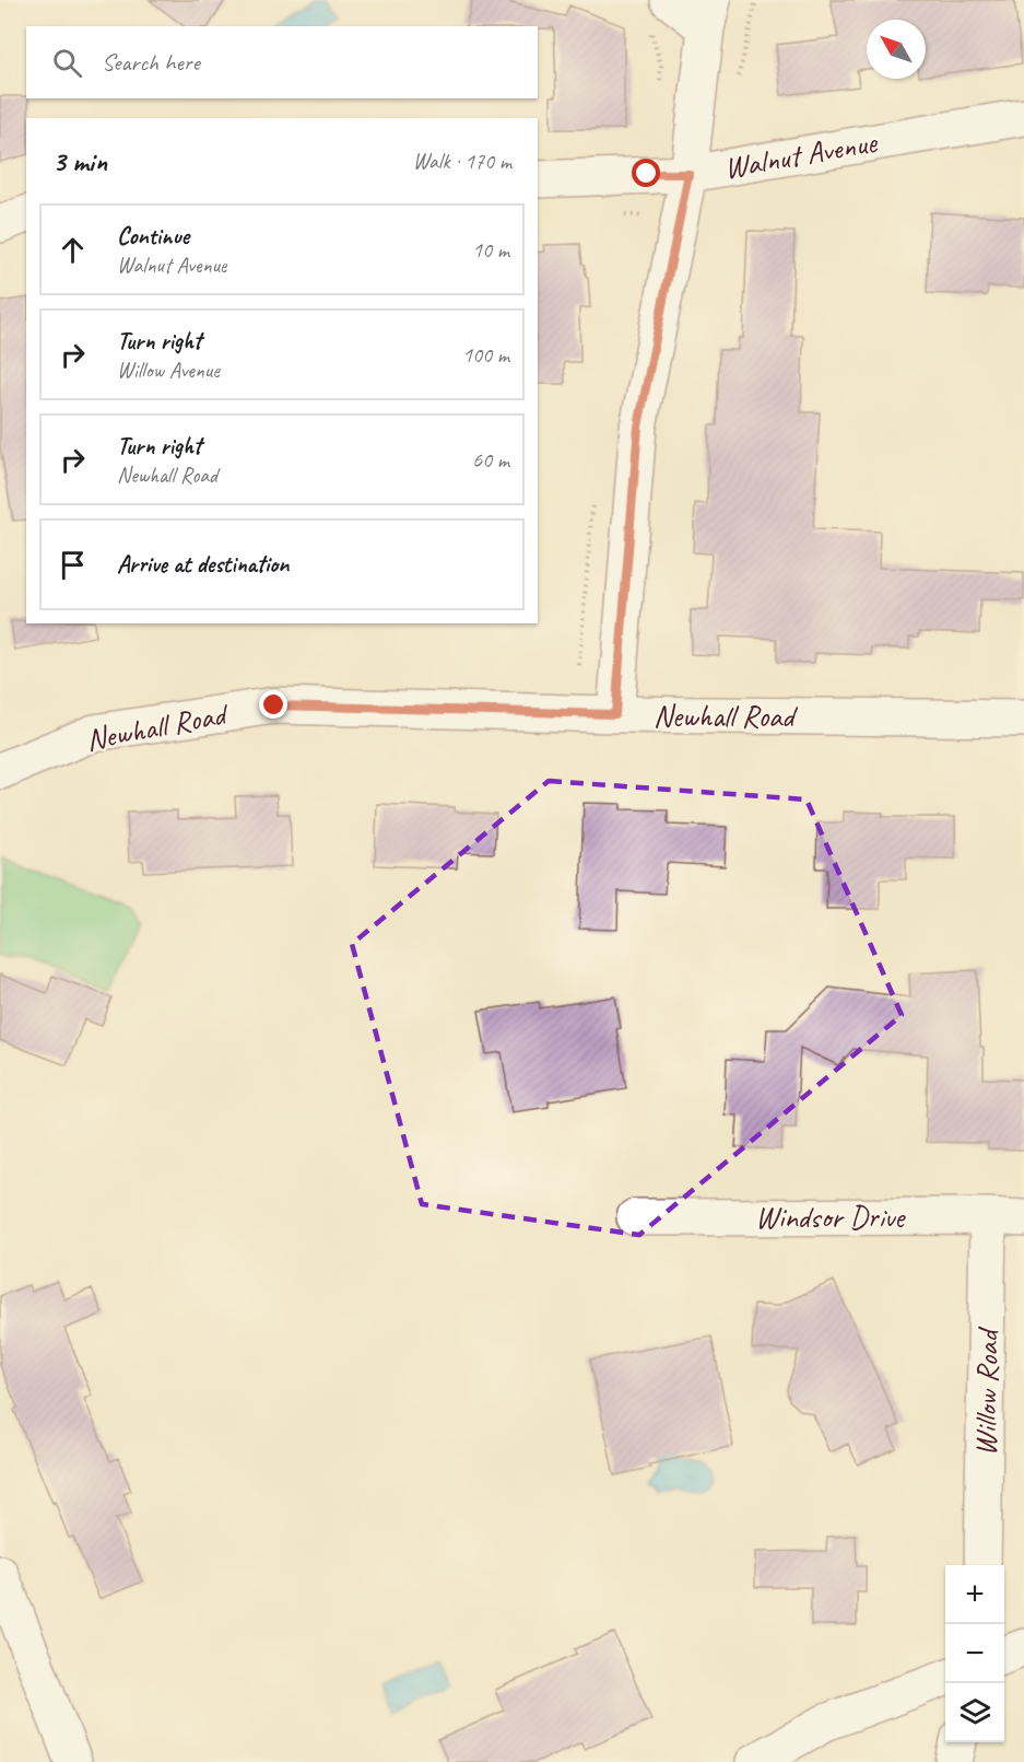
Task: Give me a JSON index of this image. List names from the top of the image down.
{
  "streets": {
    "street": [
      "Walnut Avenue",
      "Newhall Road",
      "Windsor Drive",
      "Willow Road"
    ]
  },
  "crossings": [
    ["Windsor Drive", "Willow Road"]
  ],
  "north": "top left",
  "page": {
    "search": "Search here",
    "heading": ["3 min", "Walk · 170 m"],
    "list": [
      ["Continue", "Walnut Avenue", "10 m"],
      ["Turn right", "Willow Avenue", "100 m"],
      ["Turn right", "Newhall Road", "60 m"],
      "Arrive at destination"
    ],
    "map_buttons": ["+", "−"]
  }
}
